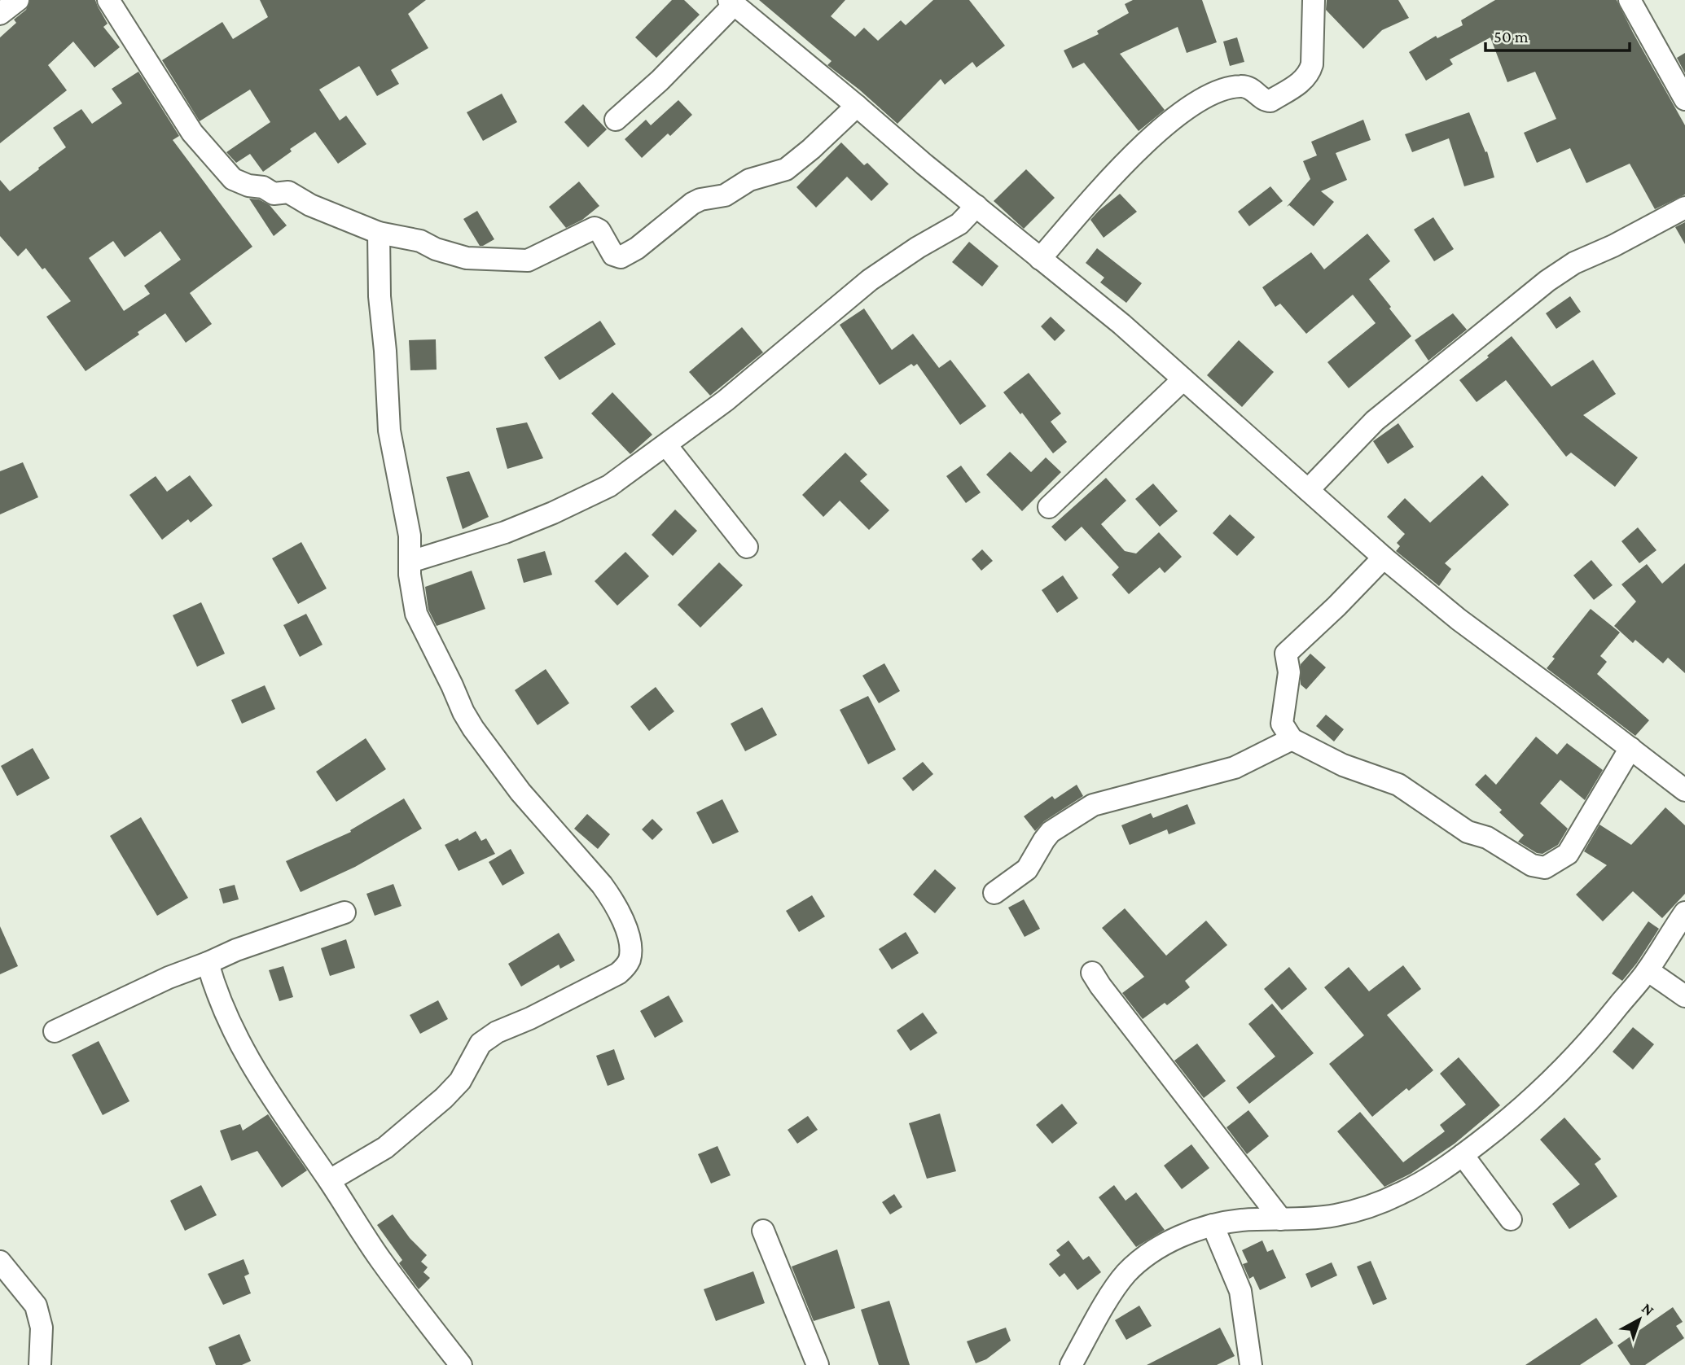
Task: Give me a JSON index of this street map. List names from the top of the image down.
{
  "scale_bar": "50 m",
  "north": "top right"
}
